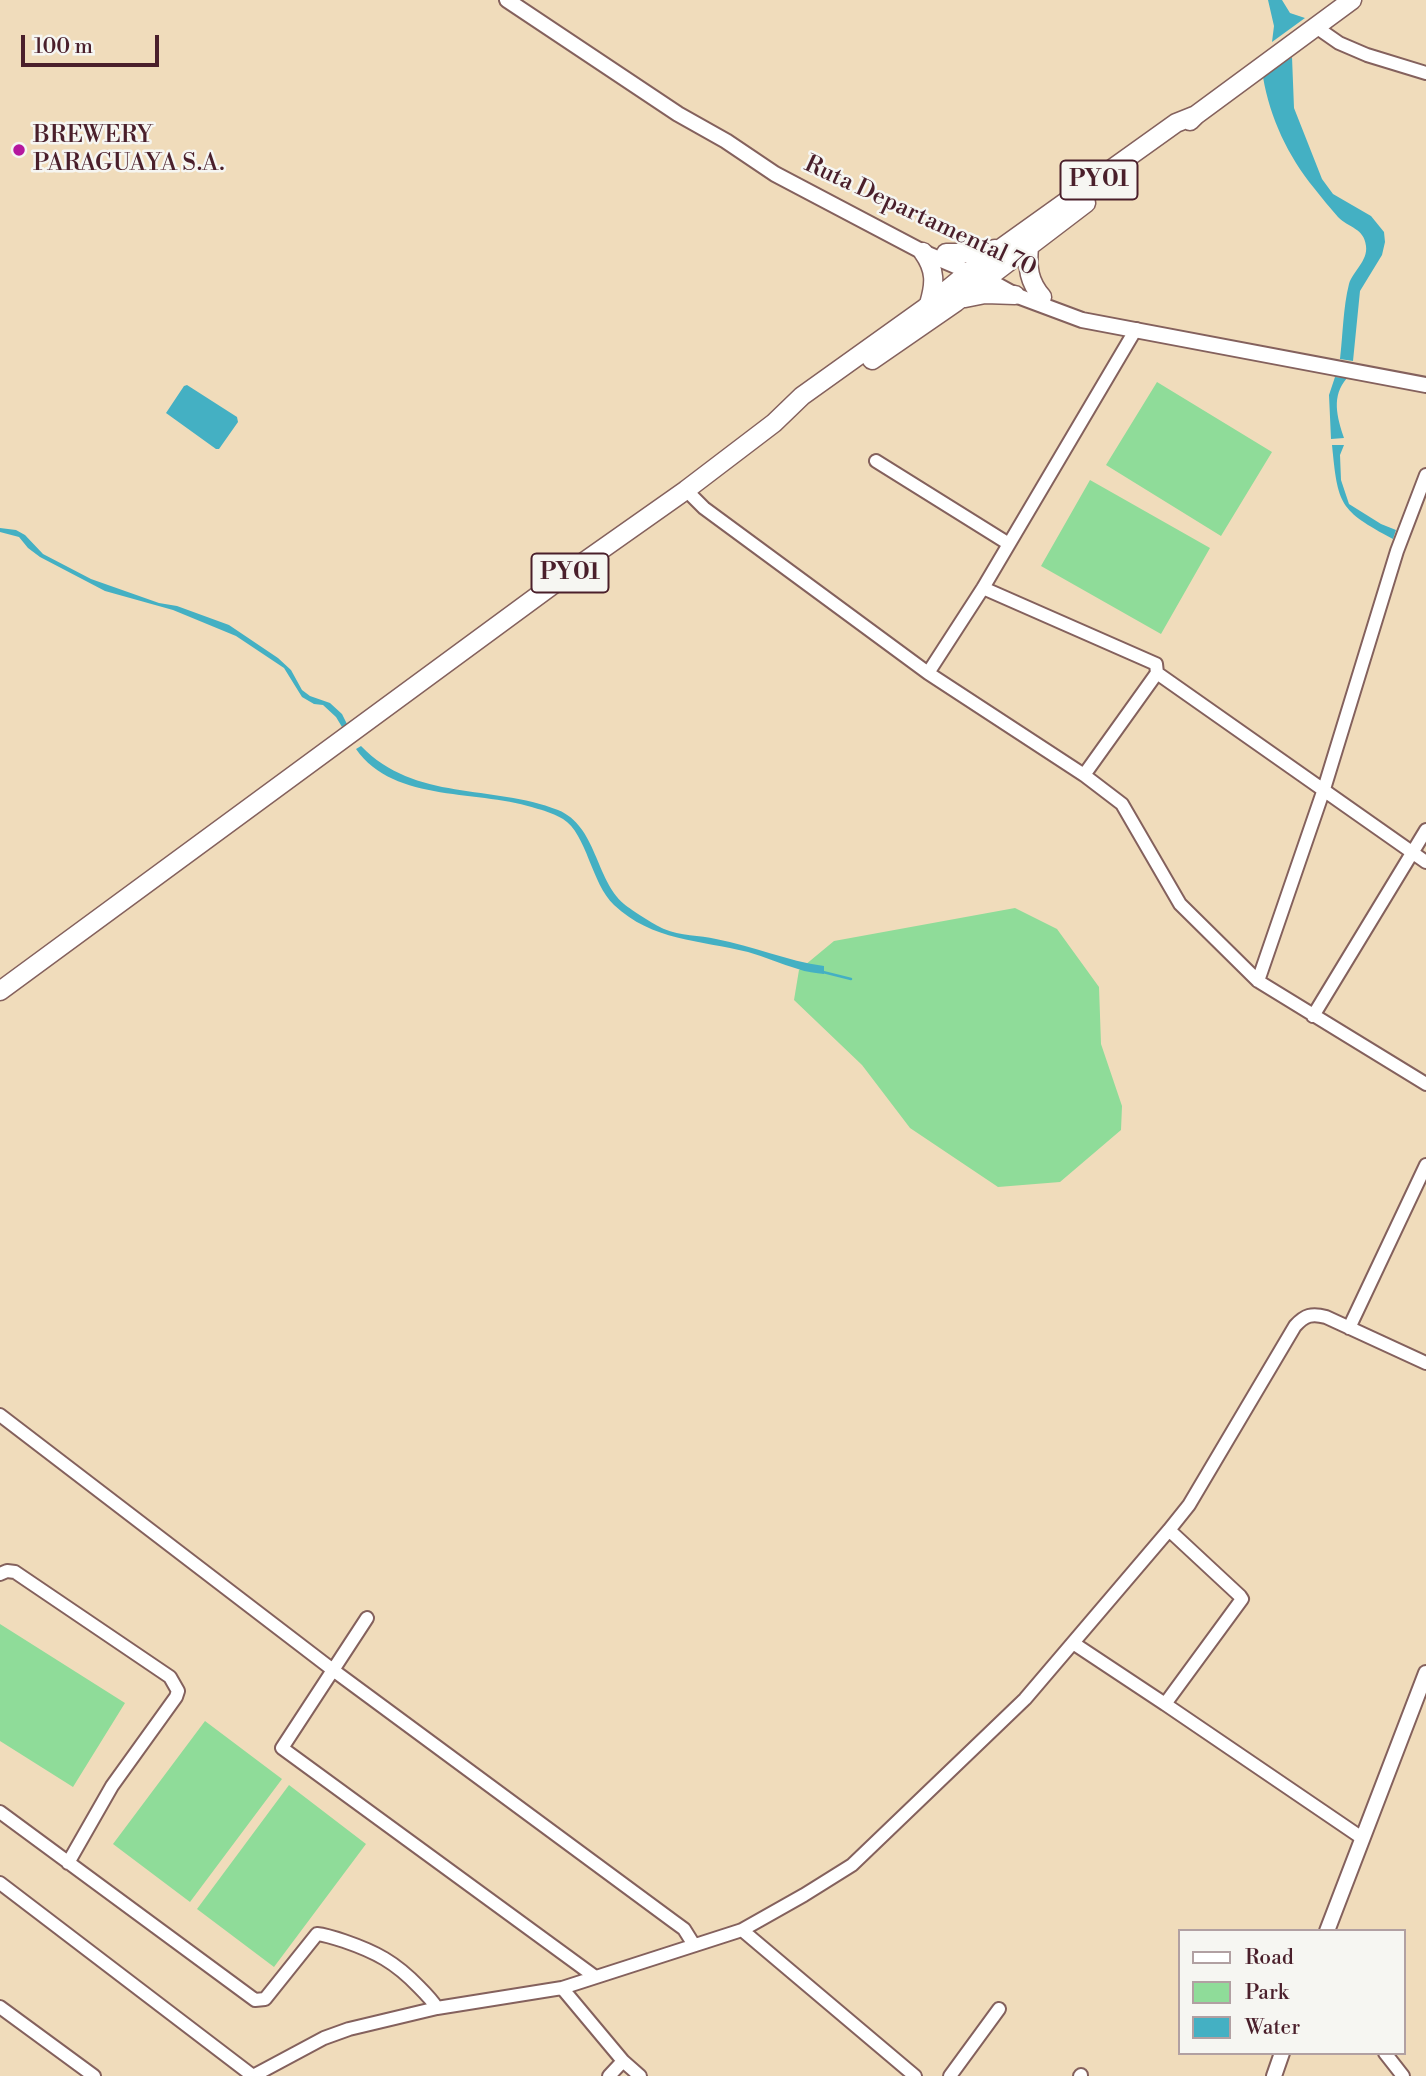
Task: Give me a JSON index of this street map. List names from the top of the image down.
{
  "streets": {
    "highway": ["PY01"],
    "main road": ["Ruta Departamental 70"]
  },
  "crossings": [
    ["PY01", "Ruta Departamental 70"]
  ],
  "places": ["BREWERY PARAGUAYA S.A."],
  "legend": ["Road", "Park", "Water"],
  "scale_bar": "100 m"
}
